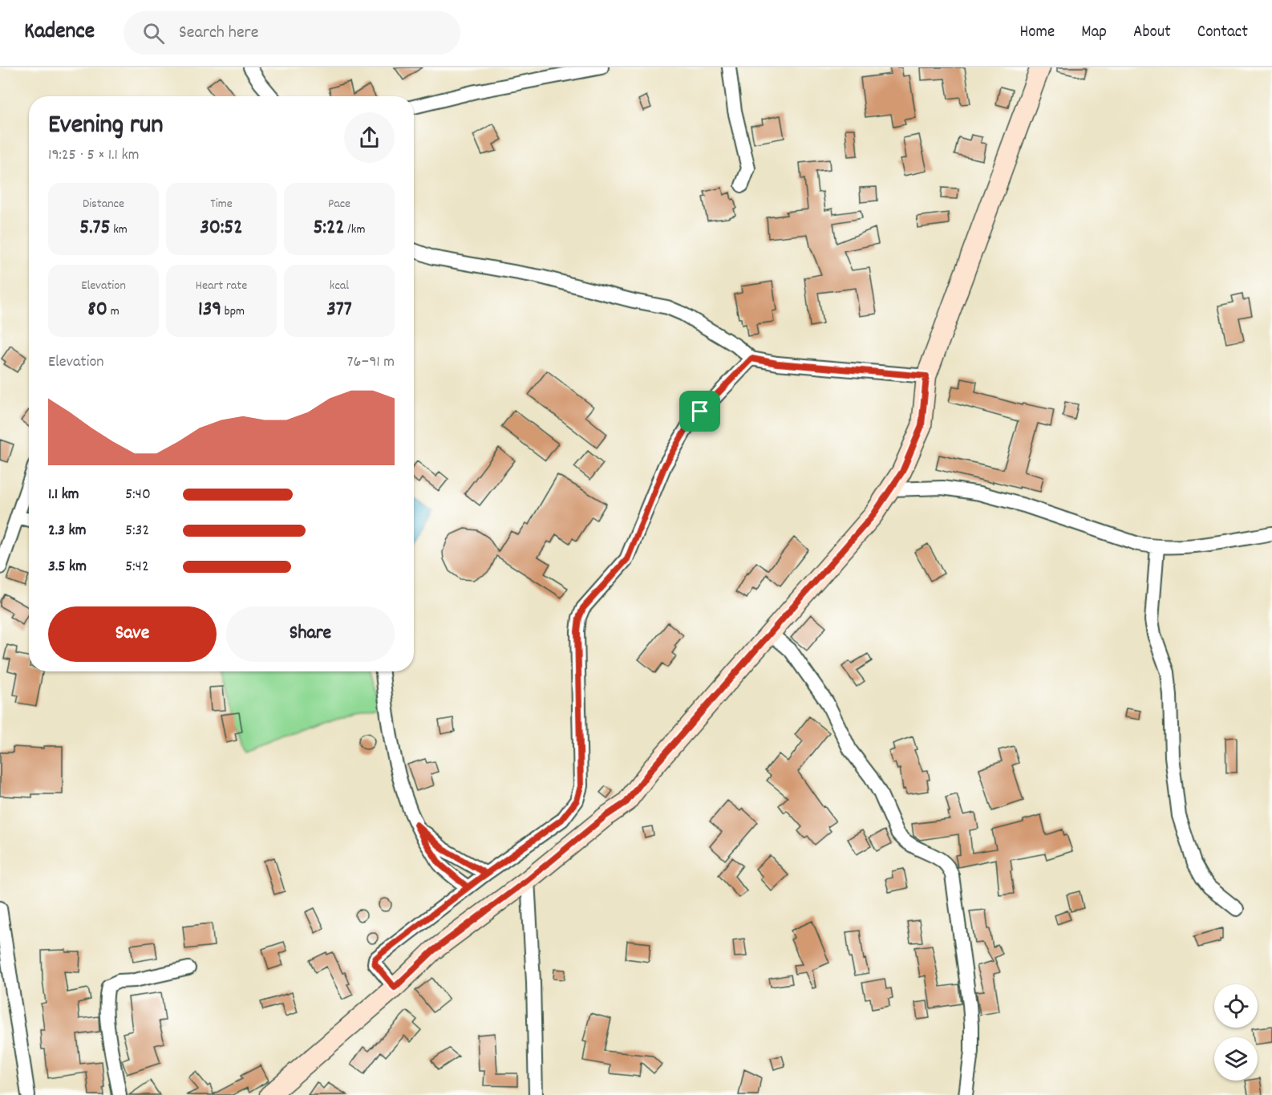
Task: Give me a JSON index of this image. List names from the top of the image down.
{
  "page": {
    "header": "Kadence",
    "search": "Search here",
    "nav": [
      "Home",
      "Map",
      "About",
      "Contact"
    ],
    "heading": ["Evening run", "19:25 · 5 × 1.1 km"],
    "stats": [
      ["Distance", "5.75 km"],
      ["Time", "30:52"],
      ["Pace", "5:22 /km"],
      ["Elevation", "80 m"],
      ["Heart rate", "139 bpm"],
      ["kcal", "377"]
    ],
    "chart": ["Elevation", "76–91 m"],
    "list": [
      {
        "name": "1.1 km",
        "note": "5:40"
      },
      {
        "name": "2.3 km",
        "note": "5:32"
      },
      {
        "name": "3.5 km",
        "note": "5:42"
      }
    ],
    "buttons": ["Save", "Share"]
  }
}
